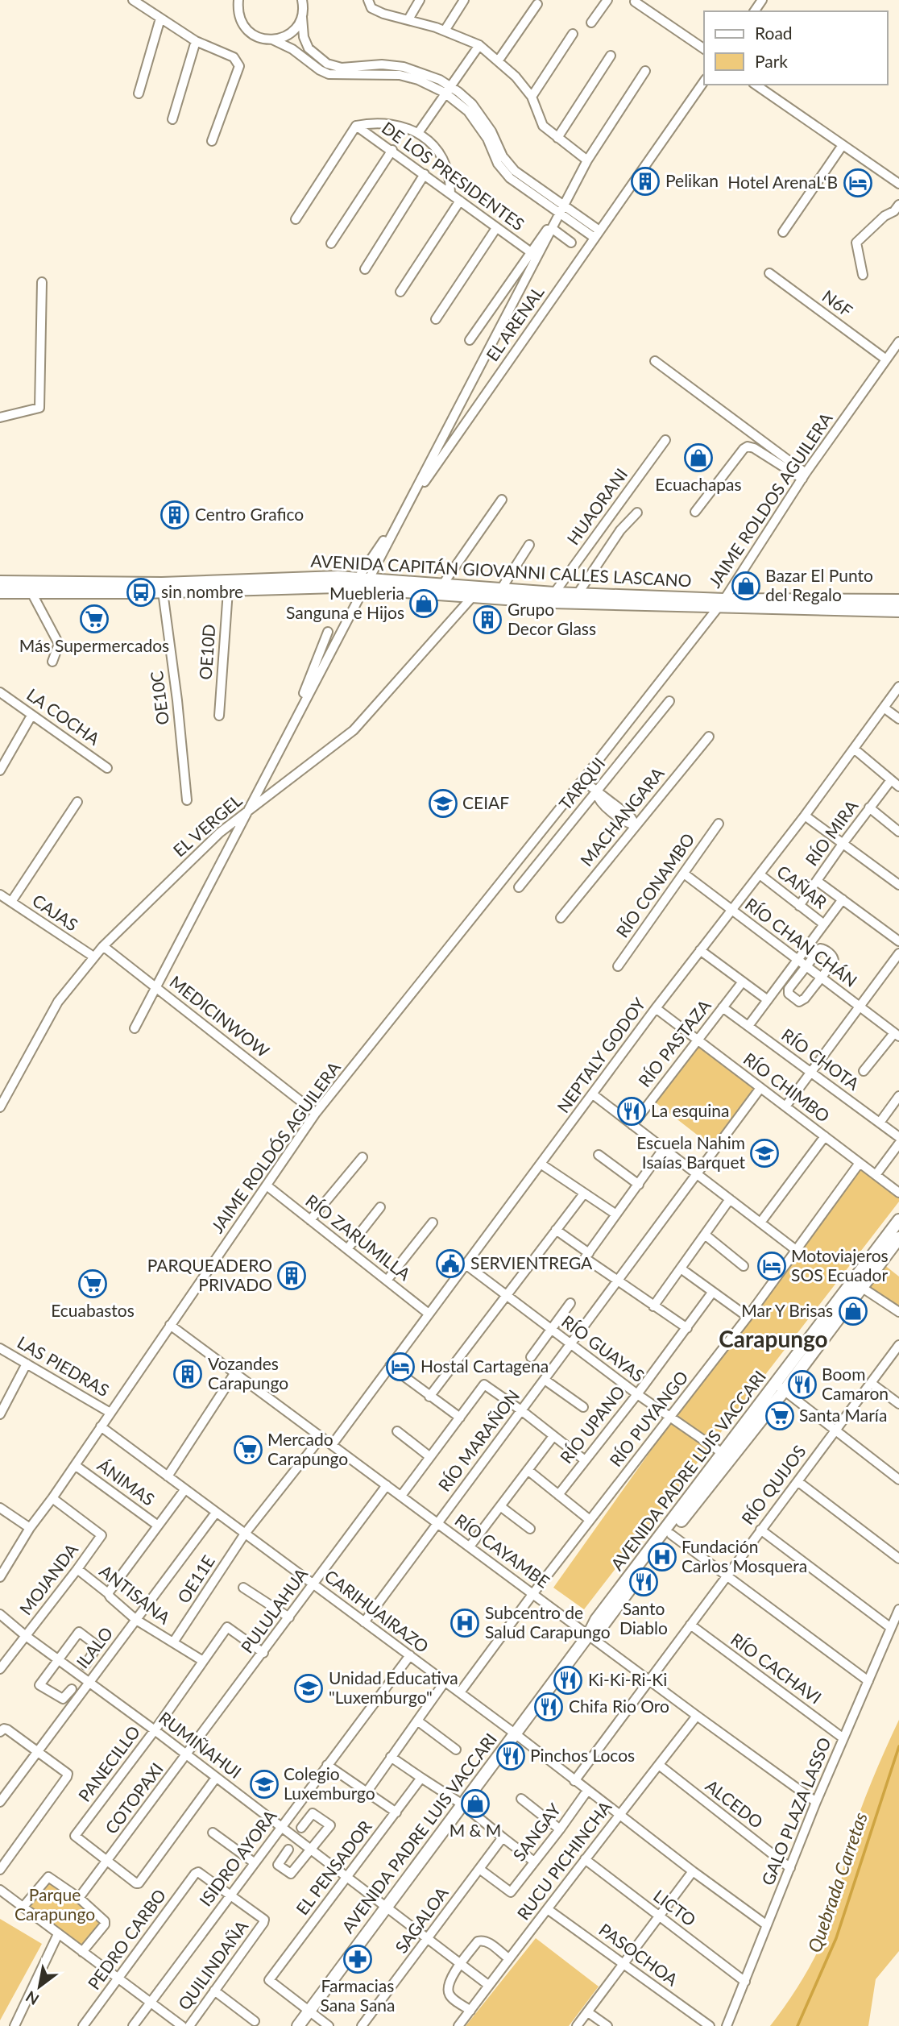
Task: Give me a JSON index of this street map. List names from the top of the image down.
{
  "streets": {
    "main road": ["AVENIDA CAPITÁN GIOVANNI CALLES LASCANO", "AVENIDA PADRE LUIS VACCARI"],
    "street": [
      "DE LOS PRESIDENTES",
      "N6F",
      "EL ARENAL",
      "JAIME ROLDOS AGUILERA",
      "HUAORANI",
      "OE10D",
      "OE10C",
      "LA COCHA",
      "TARQUI",
      "MACHANGARA",
      "EL VERGEL",
      "RÍO MIRA",
      "RÍO CONAMBO",
      "CAÑAR",
      "CAJAS",
      "RÍO CHAN CHÁN",
      "MEDICINWOW",
      "RÍO PASTAZA",
      "NEPTALY GODOY",
      "RÍO CHOTA",
      "RÍO CHIMBO",
      "JAIME ROLDÓS AGUILERA",
      "RÍO ZARUMILLA",
      "RÍO GUAYAS",
      "LAS PIEDRAS",
      "RÍO PUYANGO",
      "RÍO UPANO",
      "RÍO MARAÑON",
      "ÁNIMAS",
      "RÍO QUIJOS",
      "RÍO CAYAMBE",
      "MOJANDA",
      "OE11E",
      "ANTISANA",
      "PULULAHUA",
      "CARIHUAIRAZO",
      "ILALO",
      "RÍO CACHAVI",
      "RUMIÑAHUI",
      "PANECILLO",
      "COTOPAXI",
      "ALCEDO",
      "GALO PLAZA LASSO",
      "SANGAY",
      "ISIDRO AYORA",
      "RUCU PICHINCHA",
      "EL PENSADOR",
      "LICTO",
      "SAGALOA",
      "PEDRO CARBO",
      "PASOCHOA",
      "QUILINDAÑA"
    ]
  },
  "crossings": [
    ["N6F", "JAIME ROLDOS AGUILERA"],
    ["EL ARENAL", "AVENIDA CAPITÁN GIOVANNI CALLES LASCANO"],
    ["JAIME ROLDOS AGUILERA", "AVENIDA CAPITÁN GIOVANNI CALLES LASCANO"],
    ["JAIME ROLDOS AGUILERA", "JAIME ROLDÓS AGUILERA"],
    ["HUAORANI", "AVENIDA CAPITÁN GIOVANNI CALLES LASCANO"],
    ["AVENIDA CAPITÁN GIOVANNI CALLES LASCANO", "OE10D"],
    ["AVENIDA CAPITÁN GIOVANNI CALLES LASCANO", "OE10C"],
    ["AVENIDA CAPITÁN GIOVANNI CALLES LASCANO", "EL VERGEL"],
    ["EL VERGEL", "CAJAS"],
    ["EL VERGEL", "MEDICINWOW"],
    ["RÍO MIRA", "CAÑAR"],
    ["RÍO CONAMBO", "RÍO CHAN CHÁN"],
    ["CAÑAR", "NEPTALY GODOY"],
    ["RÍO CHAN CHÁN", "NEPTALY GODOY"],
    ["MEDICINWOW", "JAIME ROLDÓS AGUILERA"],
    ["RÍO PASTAZA", "RÍO CHOTA"],
    ["RÍO PASTAZA", "RÍO CHIMBO"],
    ["NEPTALY GODOY", "RÍO CHIMBO"],
    ["NEPTALY GODOY", "RÍO ZARUMILLA"],
    ["NEPTALY GODOY", "RÍO GUAYAS"],
    ["NEPTALY GODOY", "RÍO CAYAMBE"],
    ["RÍO CHIMBO", "RÍO PUYANGO"],
    ["RÍO CHIMBO", "RÍO MARAÑON"],
    ["JAIME ROLDÓS AGUILERA", "RÍO ZARUMILLA"],
    ["JAIME ROLDÓS AGUILERA", "LAS PIEDRAS"],
    ["JAIME ROLDÓS AGUILERA", "ÁNIMAS"],
    ["JAIME ROLDÓS AGUILERA", "RÍO CAYAMBE"],
    ["JAIME ROLDÓS AGUILERA", "MOJANDA"],
    ["JAIME ROLDÓS AGUILERA", "CARIHUAIRAZO"],
    ["RÍO GUAYAS", "RÍO PUYANGO"],
    ["RÍO GUAYAS", "RÍO UPANO"],
    ["RÍO GUAYAS", "RÍO MARAÑON"],
    ["RÍO GUAYAS", "AVENIDA PADRE LUIS VACCARI"],
    ["RÍO PUYANGO", "RÍO CAYAMBE"],
    ["RÍO PUYANGO", "CARIHUAIRAZO"],
    ["RÍO MARAÑON", "RÍO CAYAMBE"],
    ["RÍO MARAÑON", "CARIHUAIRAZO"],
    ["AVENIDA PADRE LUIS VACCARI", "RÍO CAYAMBE"],
    ["AVENIDA PADRE LUIS VACCARI", "CARIHUAIRAZO"],
    ["AVENIDA PADRE LUIS VACCARI", "RUMIÑAHUI"],
    ["AVENIDA PADRE LUIS VACCARI", "EL PENSADOR"],
    ["RÍO QUIJOS", "RÍO CAYAMBE"],
    ["RÍO QUIJOS", "CARIHUAIRAZO"],
    ["RÍO QUIJOS", "RÍO CACHAVI"],
    ["RÍO CAYAMBE", "OE11E"],
    ["RÍO CAYAMBE", "PULULAHUA"],
    ["RÍO CAYAMBE", "GALO PLAZA LASSO"],
    ["RÍO CAYAMBE", "RUCU PICHINCHA"],
    ["MOJANDA", "ANTISANA"],
    ["MOJANDA", "RUMIÑAHUI"],
    ["OE11E", "ANTISANA"],
    ["OE11E", "CARIHUAIRAZO"],
    ["ANTISANA", "ILALO"],
    ["ANTISANA", "PANECILLO"],
    ["PULULAHUA", "CARIHUAIRAZO"],
    ["PULULAHUA", "RUMIÑAHUI"],
    ["PULULAHUA", "PANECILLO"],
    ["PULULAHUA", "COTOPAXI"],
    ["CARIHUAIRAZO", "ILALO"],
    ["CARIHUAIRAZO", "GALO PLAZA LASSO"],
    ["CARIHUAIRAZO", "SANGAY"],
    ["CARIHUAIRAZO", "ISIDRO AYORA"],
    ["CARIHUAIRAZO", "RUCU PICHINCHA"],
    ["ILALO", "RUMIÑAHUI"],
    ["RÍO CACHAVI", "GALO PLAZA LASSO"],
    ["RUMIÑAHUI", "PANECILLO"],
    ["RUMIÑAHUI", "COTOPAXI"],
    ["RUMIÑAHUI", "ISIDRO AYORA"],
    ["RUMIÑAHUI", "RUCU PICHINCHA"],
    ["RUMIÑAHUI", "EL PENSADOR"],
    ["RUMIÑAHUI", "SAGALOA"],
    ["PANECILLO", "COTOPAXI"],
    ["ALCEDO", "GALO PLAZA LASSO"],
    ["ALCEDO", "RUCU PICHINCHA"],
    ["GALO PLAZA LASSO", "LICTO"],
    ["SANGAY", "SAGALOA"],
    ["ISIDRO AYORA", "PEDRO CARBO"],
    ["ISIDRO AYORA", "QUILINDAÑA"],
    ["RUCU PICHINCHA", "LICTO"],
    ["RUCU PICHINCHA", "PASOCHOA"],
    ["PEDRO CARBO", "QUILINDAÑA"]
  ],
  "districts": ["Carapungo"],
  "water": ["Quebrada Carretas"],
  "parks": ["Parque Carapungo"],
  "places": {
    "building": [
      "Pelikan",
      "Centro Grafico",
      "Grupo Decor Glass",
      "PARQUEADERO PRIVADO",
      "Vozandes Carapungo"
    ],
    "hotel": ["Hotel ArenaL‘B", "Motoviajeros SOS Ecuador", "Hostal Cartagena"],
    "shop": [
      "Ecuachapas",
      "Bazar El Punto del Regalo",
      "Muebleria Sanguna e Hijos",
      "Mar Y Brisas",
      "M & M"
    ],
    "bus stop": ["sin nombre"],
    "supermarket": [
      "Más Supermercados",
      "Ecuabastos",
      "Santa María",
      "Mercado Carapungo"
    ],
    "school or university": [
      "CEIAF",
      "Escuela Nahim Isaías Barquet",
      "Unidad Educativa \"Luxemburgo\"",
      "Colegio Luxemburgo"
    ],
    "restaurant": [
      "La esquina",
      "Boom Camaron",
      "Santo Diablo",
      "Ki-Ki-Ri-Ki",
      "Chifa Rio Oro",
      "Pinchos Locos"
    ],
    "public building": ["SERVIENTREGA"],
    "hospital": ["Fundación Carlos Mosquera", "Subcentro de Salud Carapungo"],
    "pharmacy": ["Farmacias Sana Sana"]
  },
  "legend": ["Road", "Park"],
  "north": "bottom left"
}
